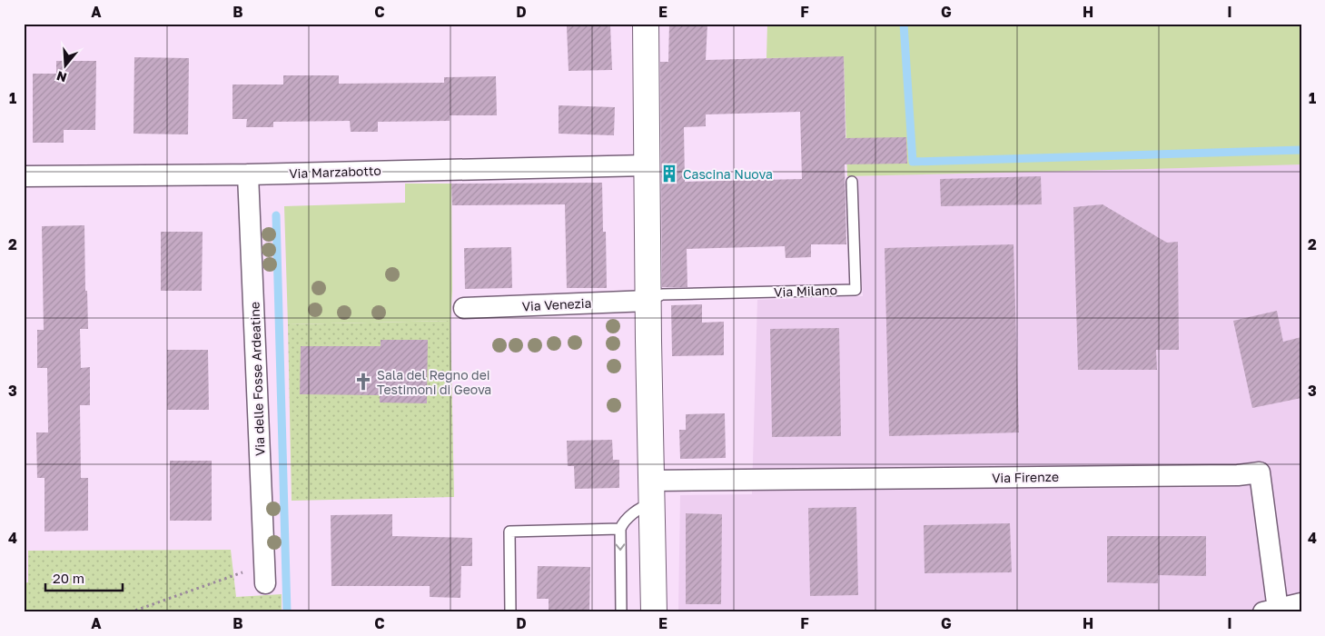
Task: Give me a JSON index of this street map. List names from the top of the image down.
{
  "streets": {
    "street": [
      "Via Marzabotto",
      "Via Venezia",
      "Via delle Fosse Ardeatine",
      "Via Firenze"
    ],
    "lane": ["Via Milano"]
  },
  "crossings": [
    ["Via Marzabotto", "Via delle Fosse Ardeatine"],
    ["Via Milano", "Via Venezia"]
  ],
  "places": {
    "building": ["Cascina Nuova"],
    "church": ["Sala del Regno dei Testimoni di Geova"]
  },
  "scale_bar": "20 m",
  "north": "bottom",
  "grid": {
    "columns": [
      "A",
      "B",
      "C",
      "D",
      "E",
      "F",
      "G",
      "H",
      "I"
    ],
    "rows": [
      "1",
      "2",
      "3",
      "4"
    ]
  }
}
